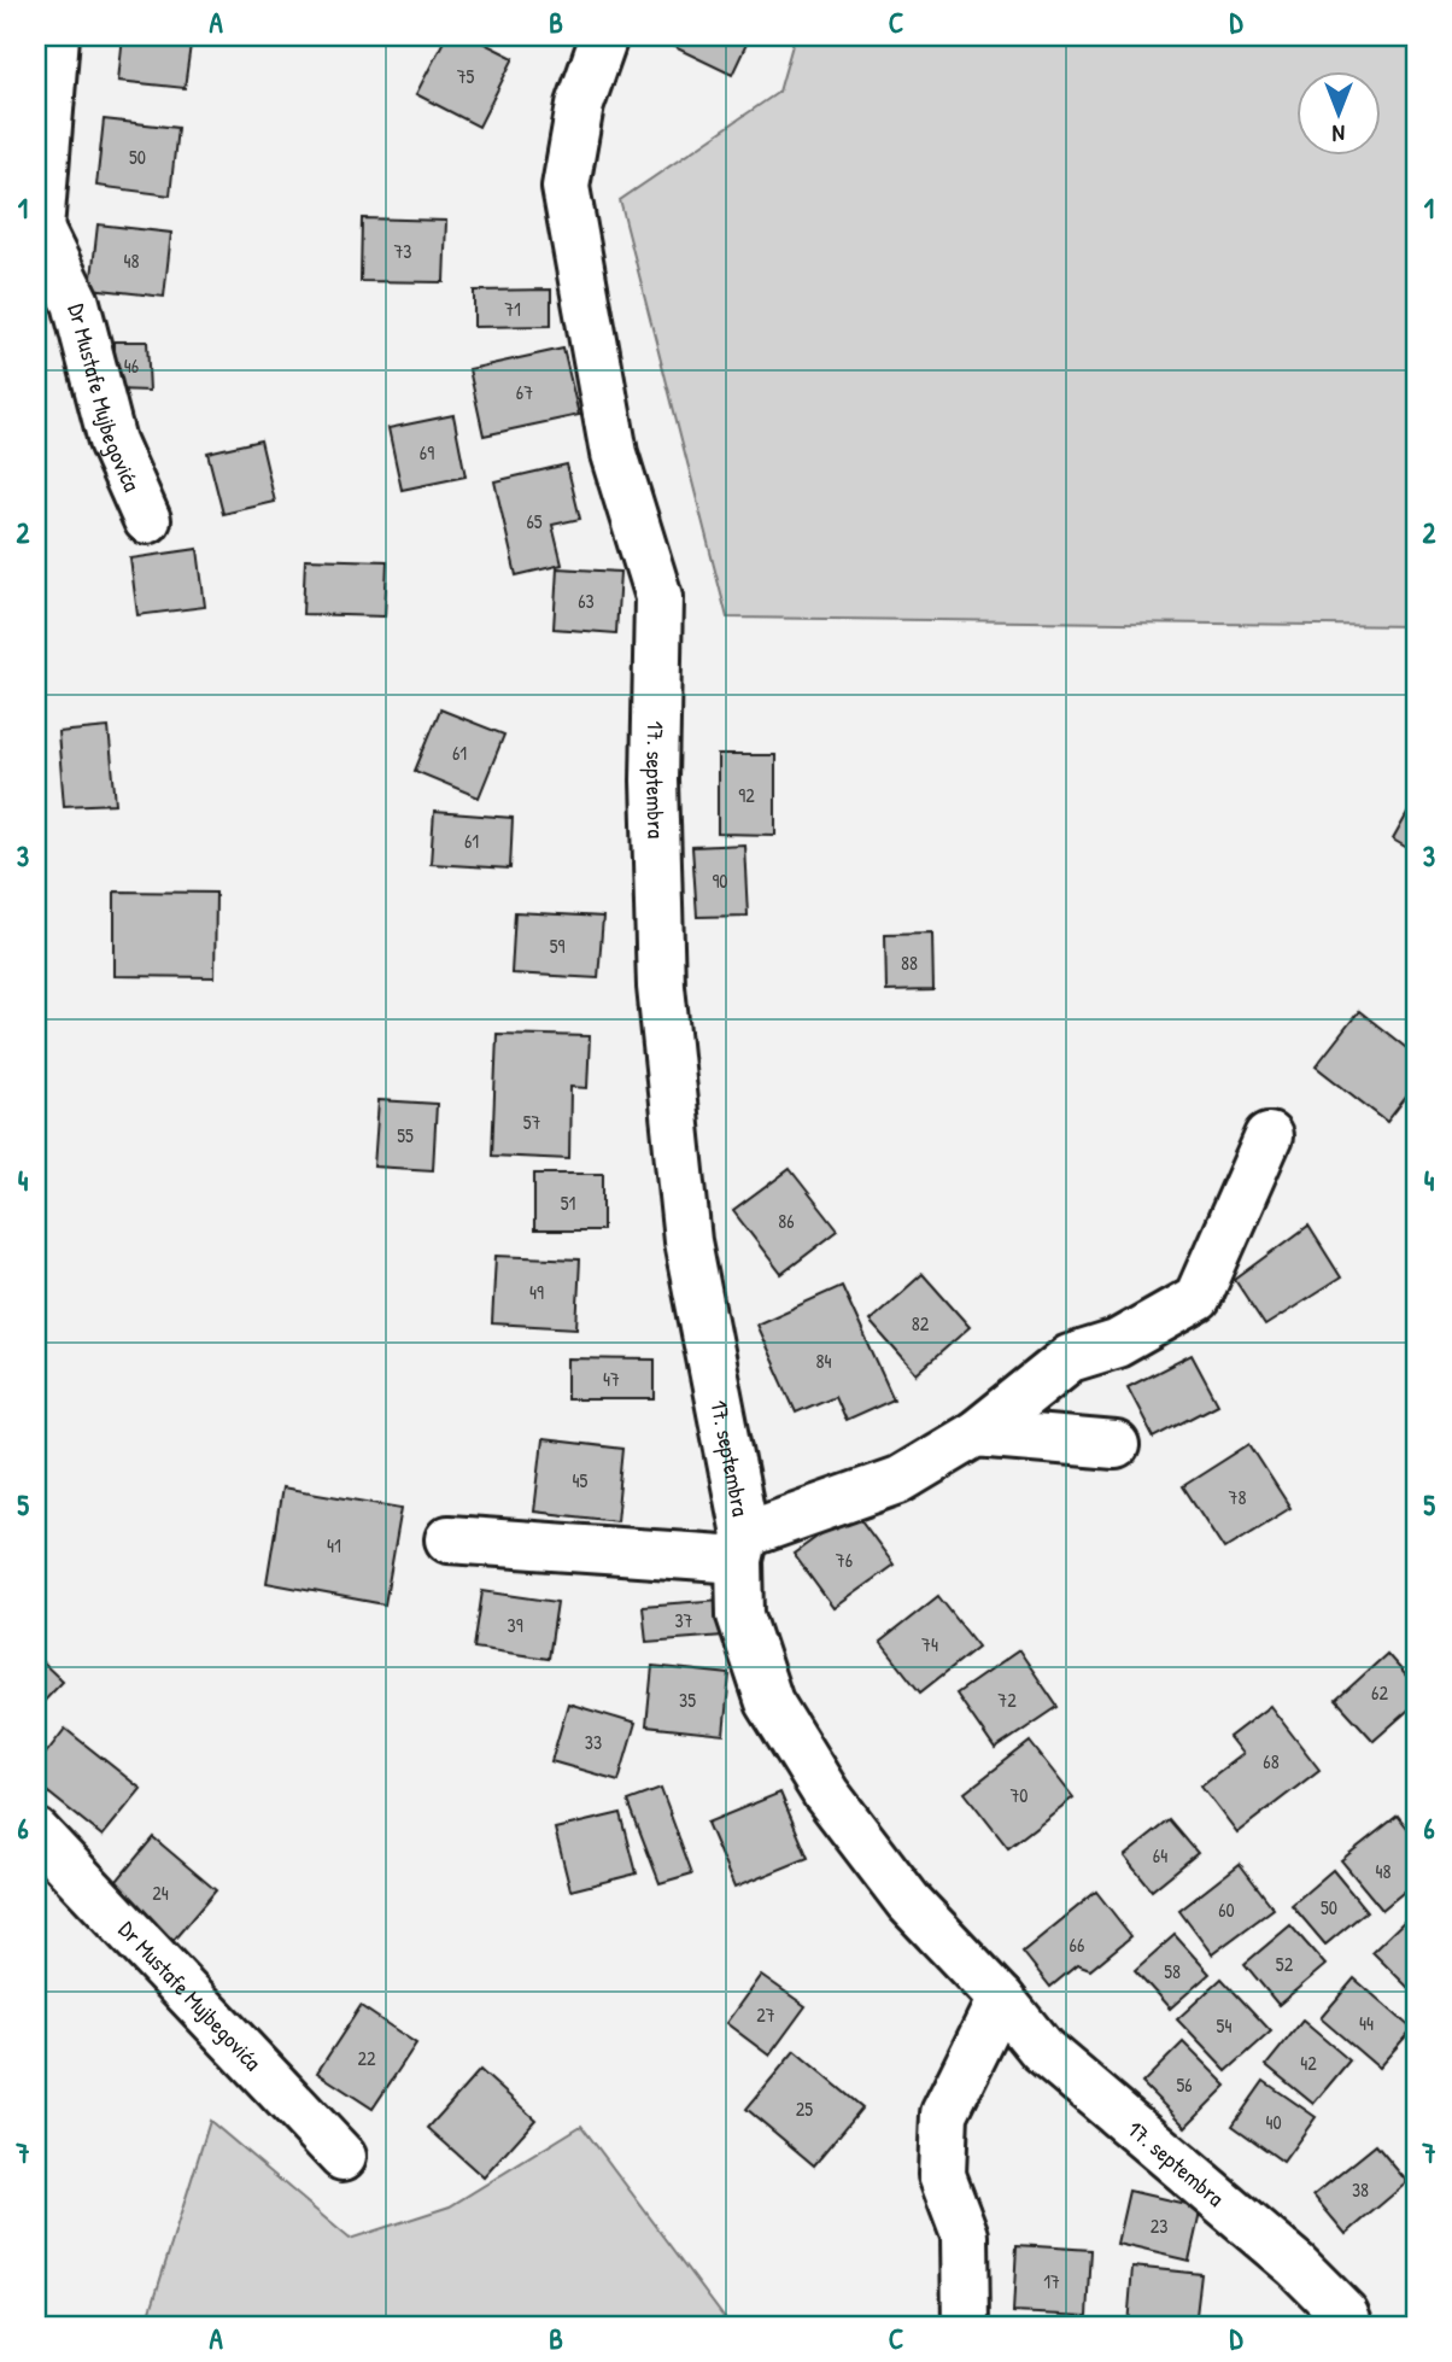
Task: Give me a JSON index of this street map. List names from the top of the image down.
{
  "streets": {
    "street": ["Dr Mustafe Mujbegovića", "17. septembra"]
  },
  "house_numbers": [
    "75",
    "50",
    "73",
    "48",
    "71",
    "46",
    "67",
    "69",
    "65",
    "63",
    "61",
    "92",
    "61",
    "90",
    "59",
    "88",
    "57",
    "55",
    "51",
    "86",
    "49",
    "82",
    "84",
    "47",
    "45",
    "78",
    "41",
    "76",
    "37",
    "39",
    "74",
    "62",
    "35",
    "72",
    "33",
    "68",
    "70",
    "64",
    "48",
    "24",
    "50",
    "60",
    "66",
    "52",
    "58",
    "27",
    "44",
    "54",
    "22",
    "42",
    "56",
    "25",
    "40",
    "38",
    "23",
    "17"
  ],
  "north": "bottom",
  "grid": {
    "columns": [
      "A",
      "B",
      "C",
      "D"
    ],
    "rows": [
      "1",
      "2",
      "3",
      "4",
      "5",
      "6",
      "7"
    ]
  }
}
